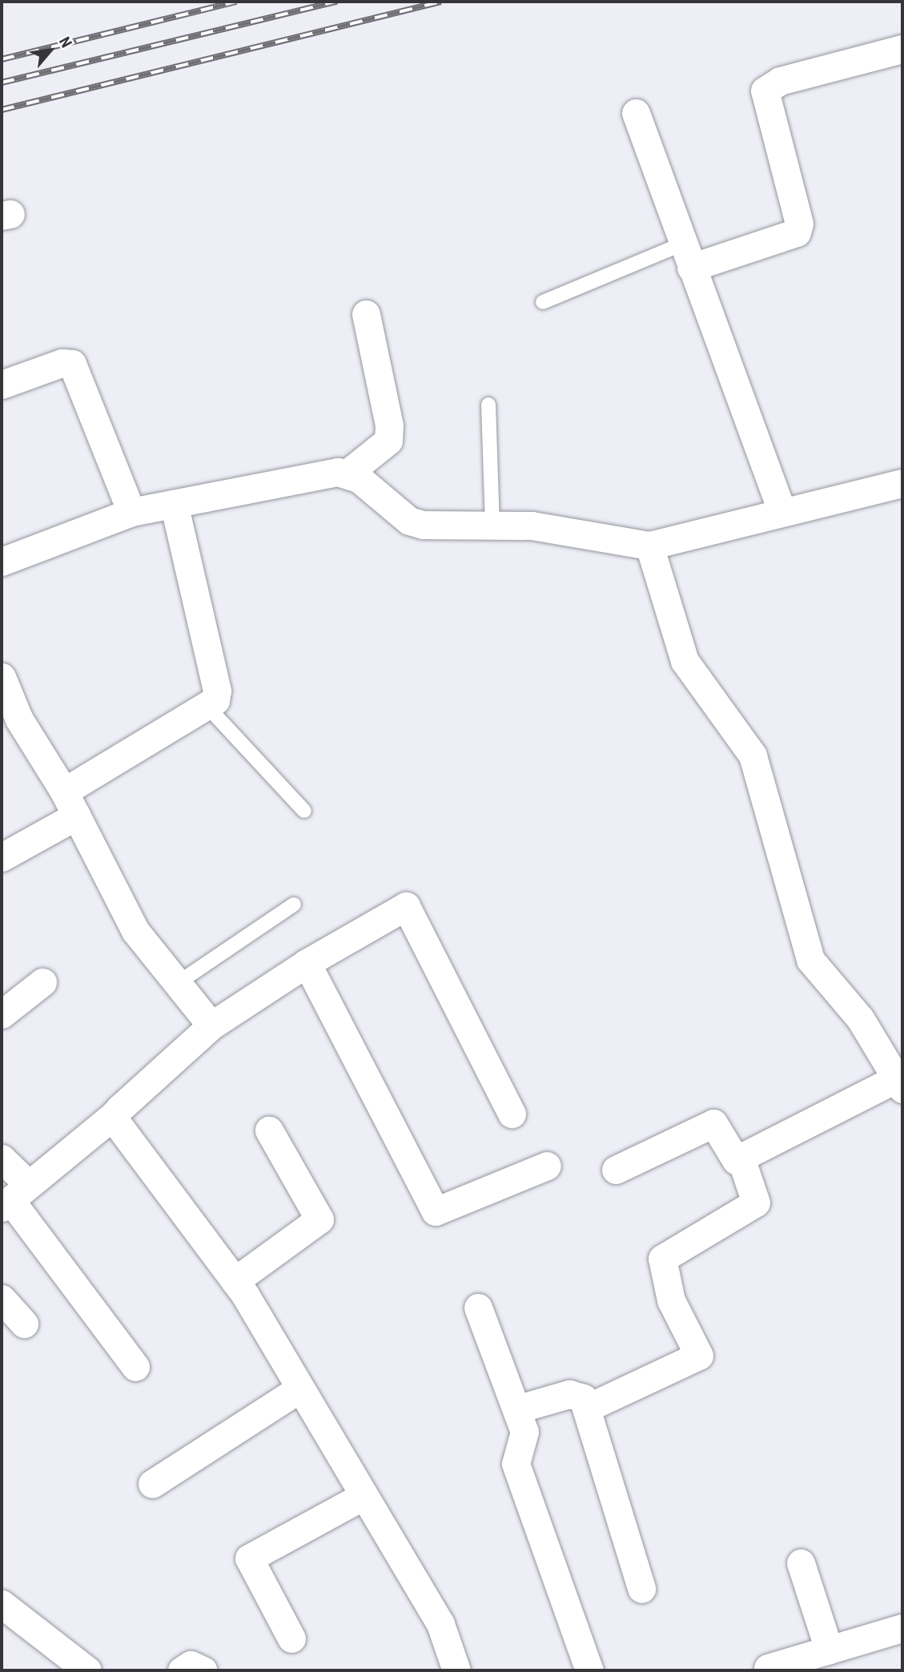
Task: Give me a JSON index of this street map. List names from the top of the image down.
{
  "north": "top right"
}
